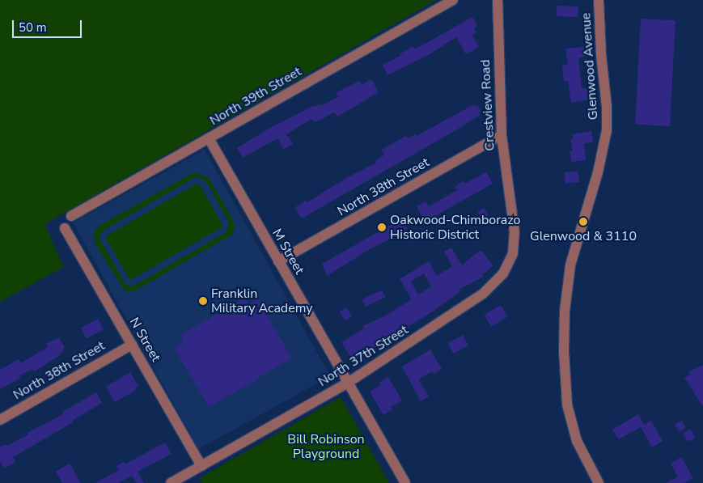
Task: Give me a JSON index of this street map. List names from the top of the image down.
{
  "streets": {
    "street": [
      "Glenwood Avenue",
      "North 39th Street",
      "Crestview Road",
      "North 38th Street",
      "M Street",
      "N Street",
      "North 37th Street"
    ]
  },
  "crossings": [
    ["North 39th Street", "M Street"],
    ["Crestview Road", "North 38th Street"],
    ["Crestview Road", "North 37th Street"],
    ["North 38th Street", "M Street"],
    ["North 38th Street", "N Street"],
    ["M Street", "North 37th Street"],
    ["N Street", "North 37th Street"]
  ],
  "parks": ["Bill Robinson Playground"],
  "places": ["Glenwood & 3110", "Oakwood-Chimborazo Historic District", "Franklin Military Academy"],
  "scale_bar": "50 m"
}
